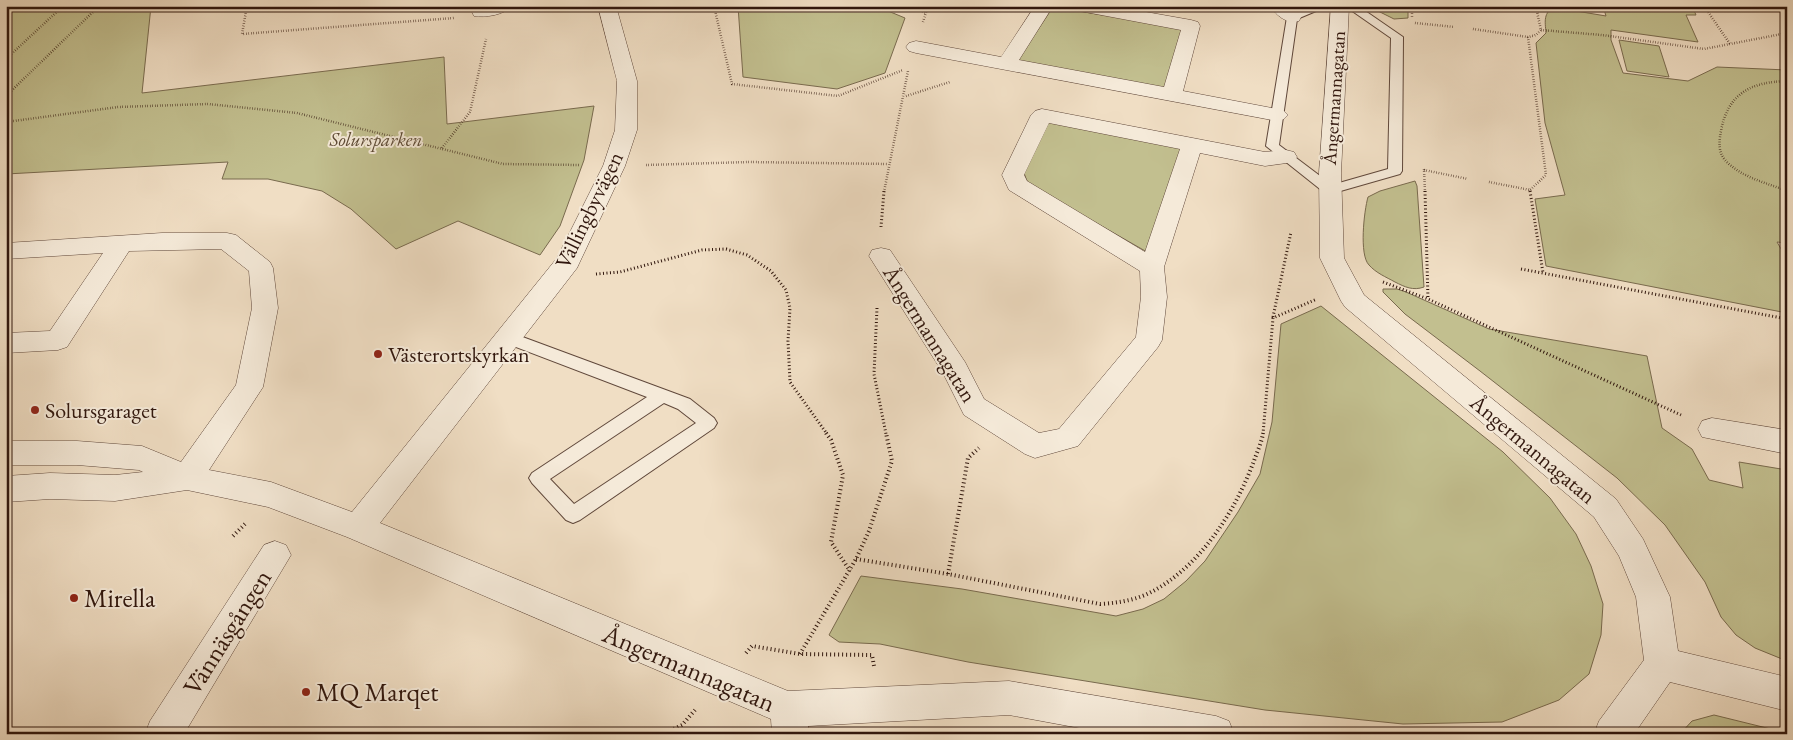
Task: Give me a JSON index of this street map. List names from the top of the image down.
{
  "streets": {
    "street": ["Ångermannagatan", "Vällingbyvägen", "Vännäsgången"]
  },
  "crossings": [
    ["Ångermannagatan", "Vällingbyvägen"]
  ],
  "parks": ["Solursparken"],
  "places": [
    "Västerortskyrkan",
    "Solursgaraget",
    "Mirella",
    "MQ Marqet"
  ]
}
